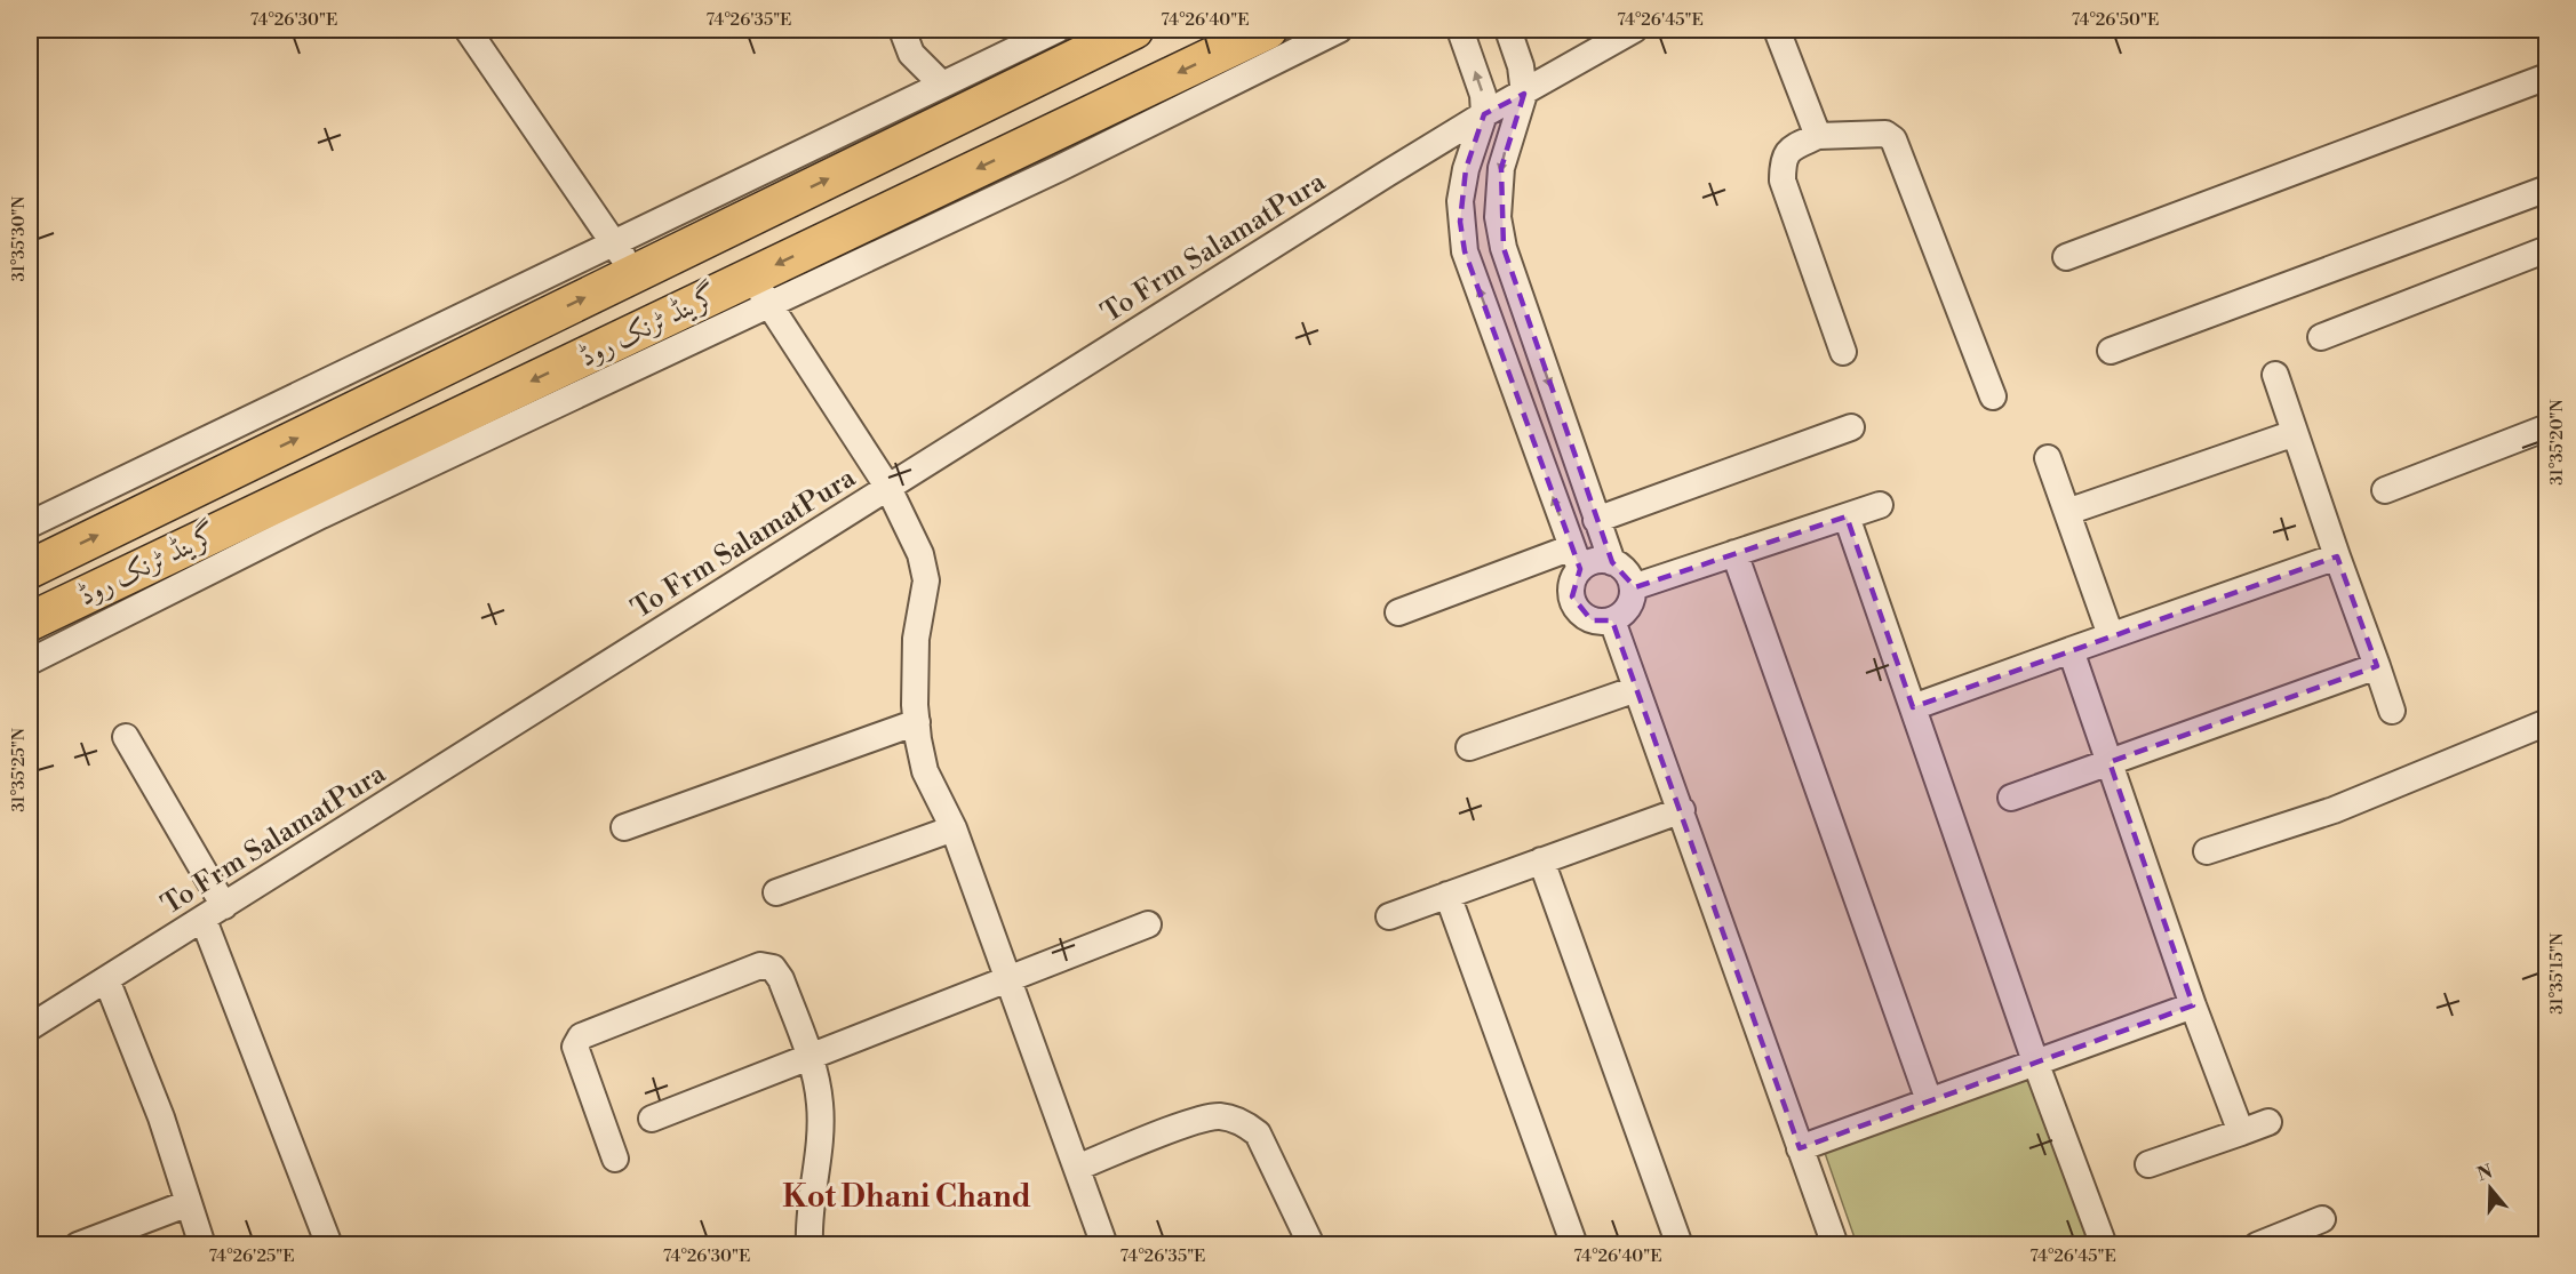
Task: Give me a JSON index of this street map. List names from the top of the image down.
{
  "streets": {
    "highway": ["گرینڈ ٹرنک روڈ"],
    "street": ["To Frm SalamatPura"]
  },
  "districts": ["Kot Dhani Chand"],
  "north": "top",
  "coordinates": [
    "74°26'30\"E",
    "74°26'35\"E",
    "74°26'40\"E",
    "74°26'45\"E",
    "74°26'50\"E",
    "31°35'30\"N",
    "31°35'20\"N",
    "31°35'25\"N",
    "31°35'15\"N",
    "74°26'25\"E"
  ]
}
